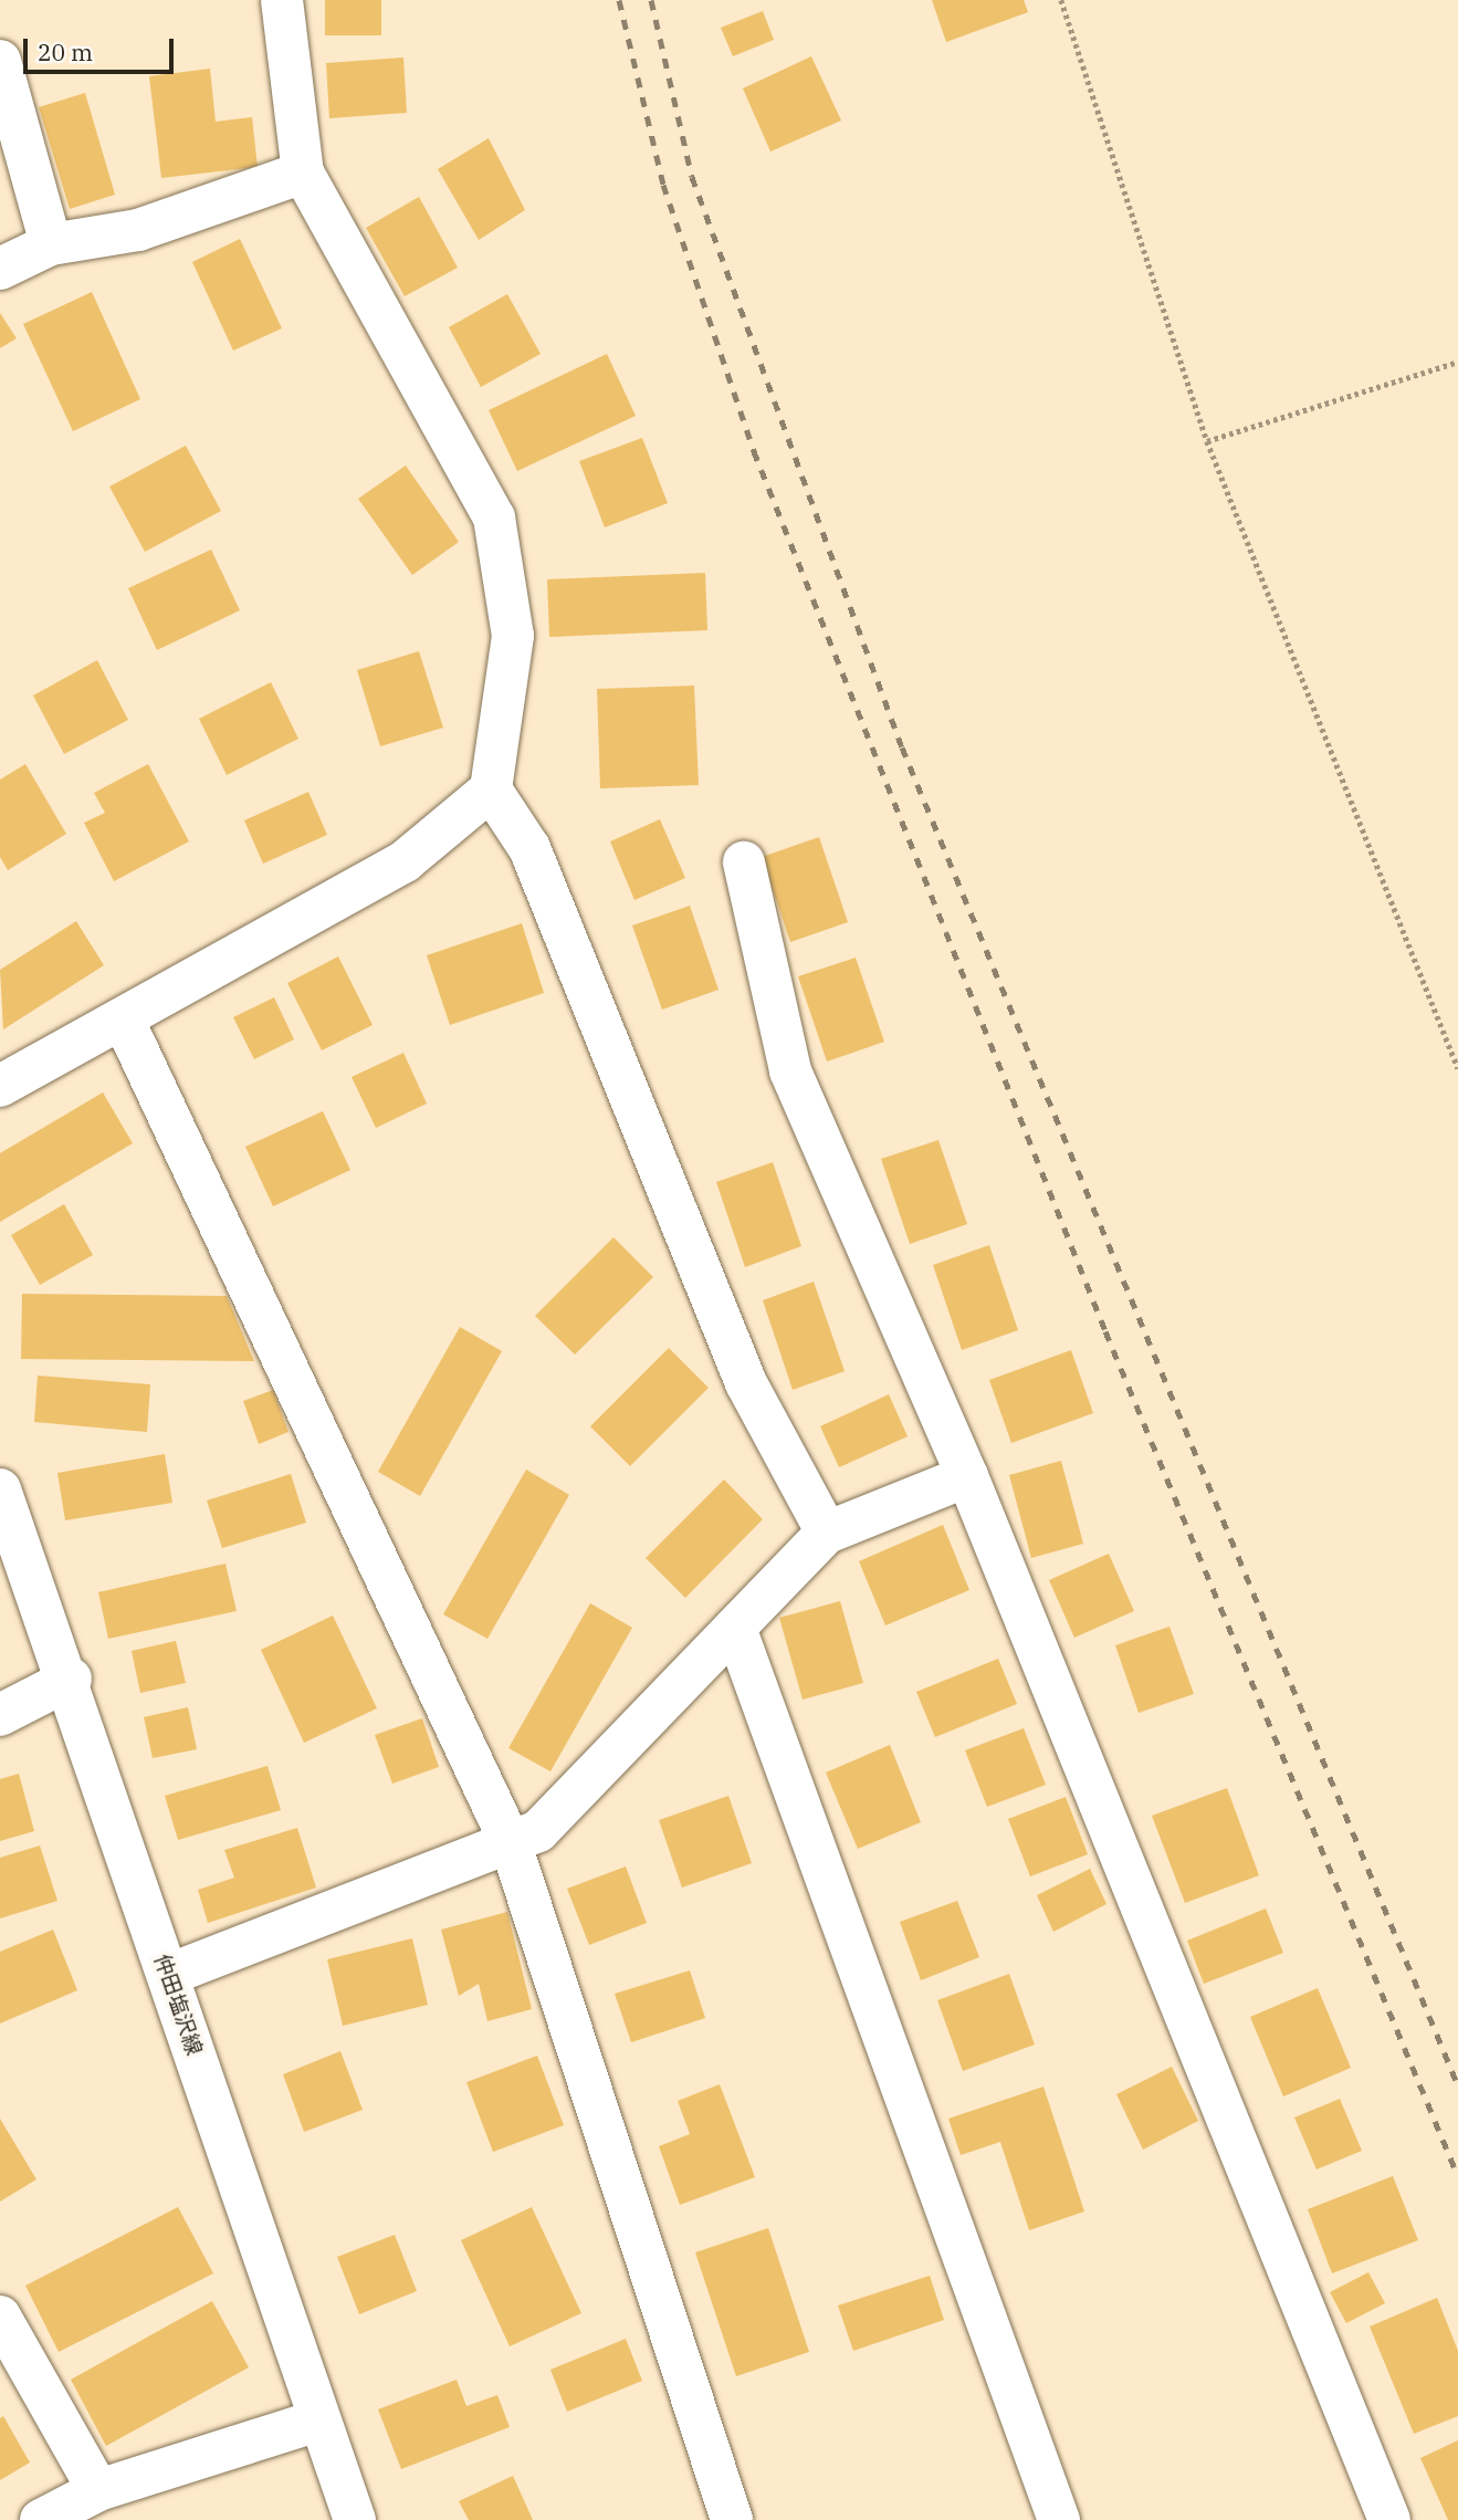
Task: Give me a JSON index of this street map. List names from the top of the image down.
{
  "streets": {
    "street": ["仲田塩沢線"]
  },
  "scale_bar": "20 m"
}
